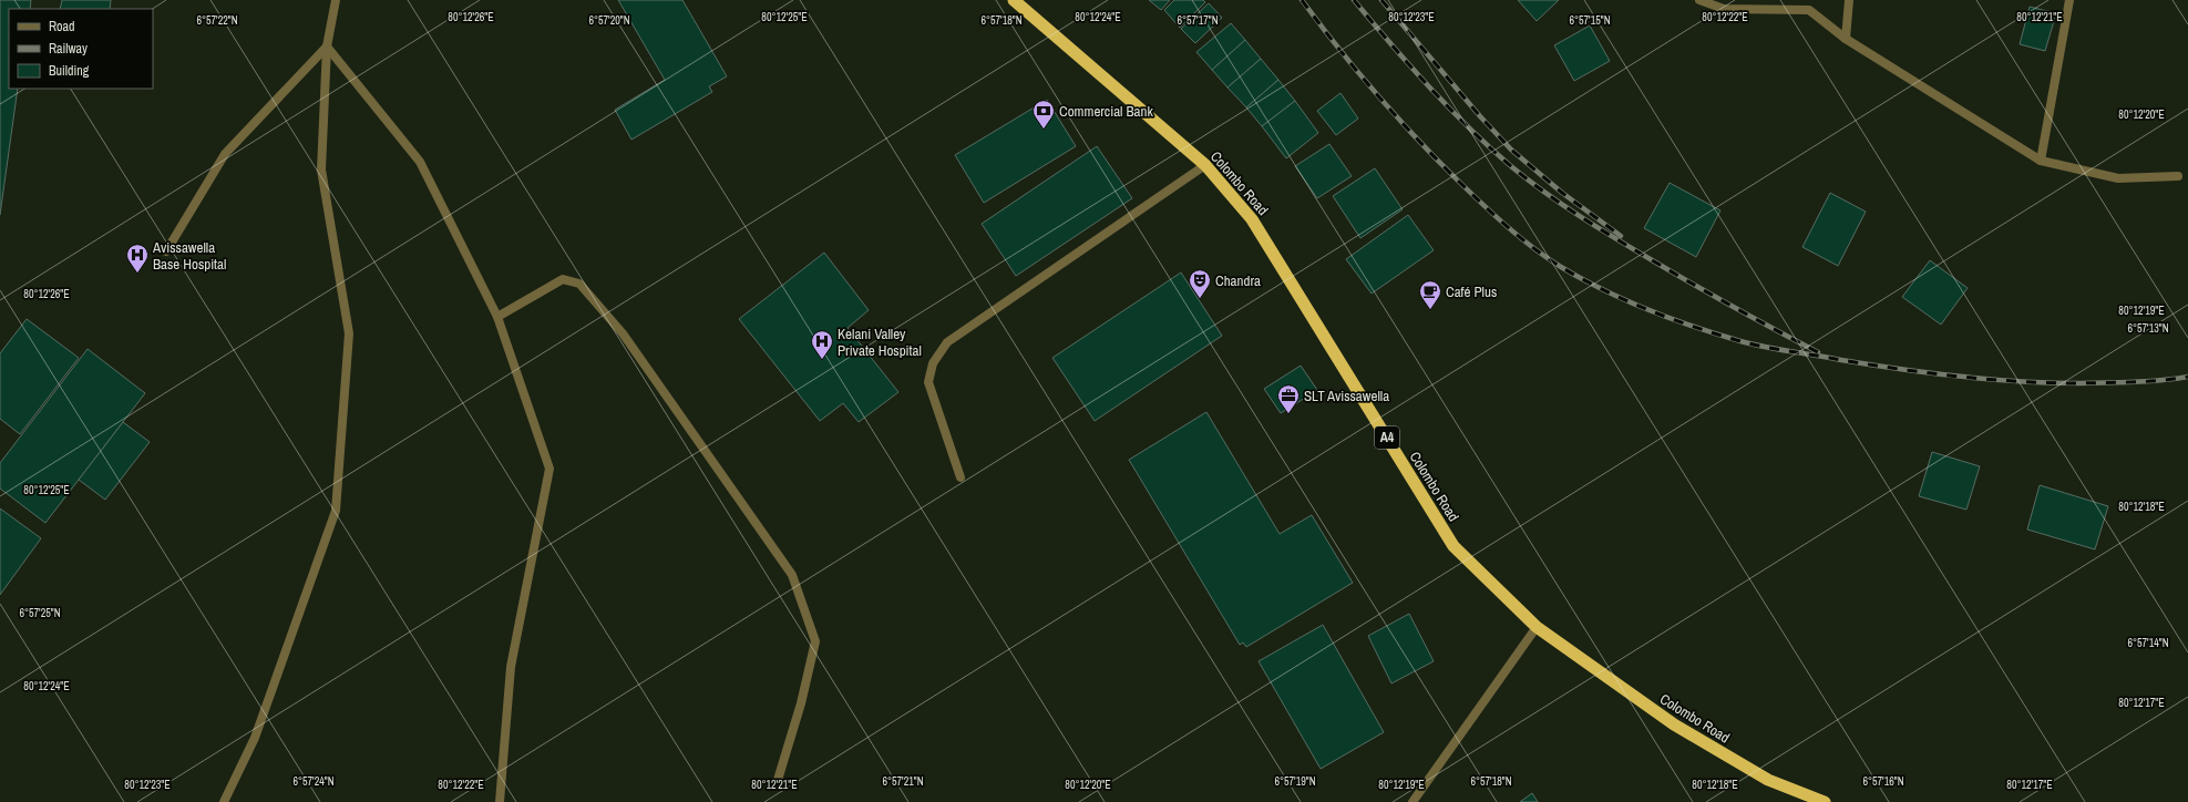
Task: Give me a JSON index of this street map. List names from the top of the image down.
{
  "streets": {
    "highway": ["Colombo Road", "A4"]
  },
  "places": {
    "bank": ["Commercial Bank"],
    "hospital": ["Avissawella Base Hospital", "Kelani Valley Private Hospital"],
    "theatre": ["Chandra"],
    "cafe": ["Café Plus"],
    "office": ["SLT Avissawella"]
  },
  "legend": ["Road", "Railway", "Building"],
  "coordinates": [
    "80°12'26\"E",
    "80°12'25\"E",
    "80°12'24\"E",
    "80°12'23\"E",
    "80°12'22\"E",
    "80°12'21\"E",
    "6°57'22\"N",
    "6°57'20\"N",
    "6°57'18\"N",
    "6°57'17\"N",
    "6°57'15\"N",
    "80°12'20\"E",
    "80°12'19\"E",
    "6°57'13\"N",
    "80°12'18\"E",
    "6°57'25\"N",
    "6°57'14\"N",
    "80°12'17\"E",
    "6°57'24\"N",
    "6°57'21\"N",
    "6°57'19\"N",
    "6°57'16\"N"
  ]
}
